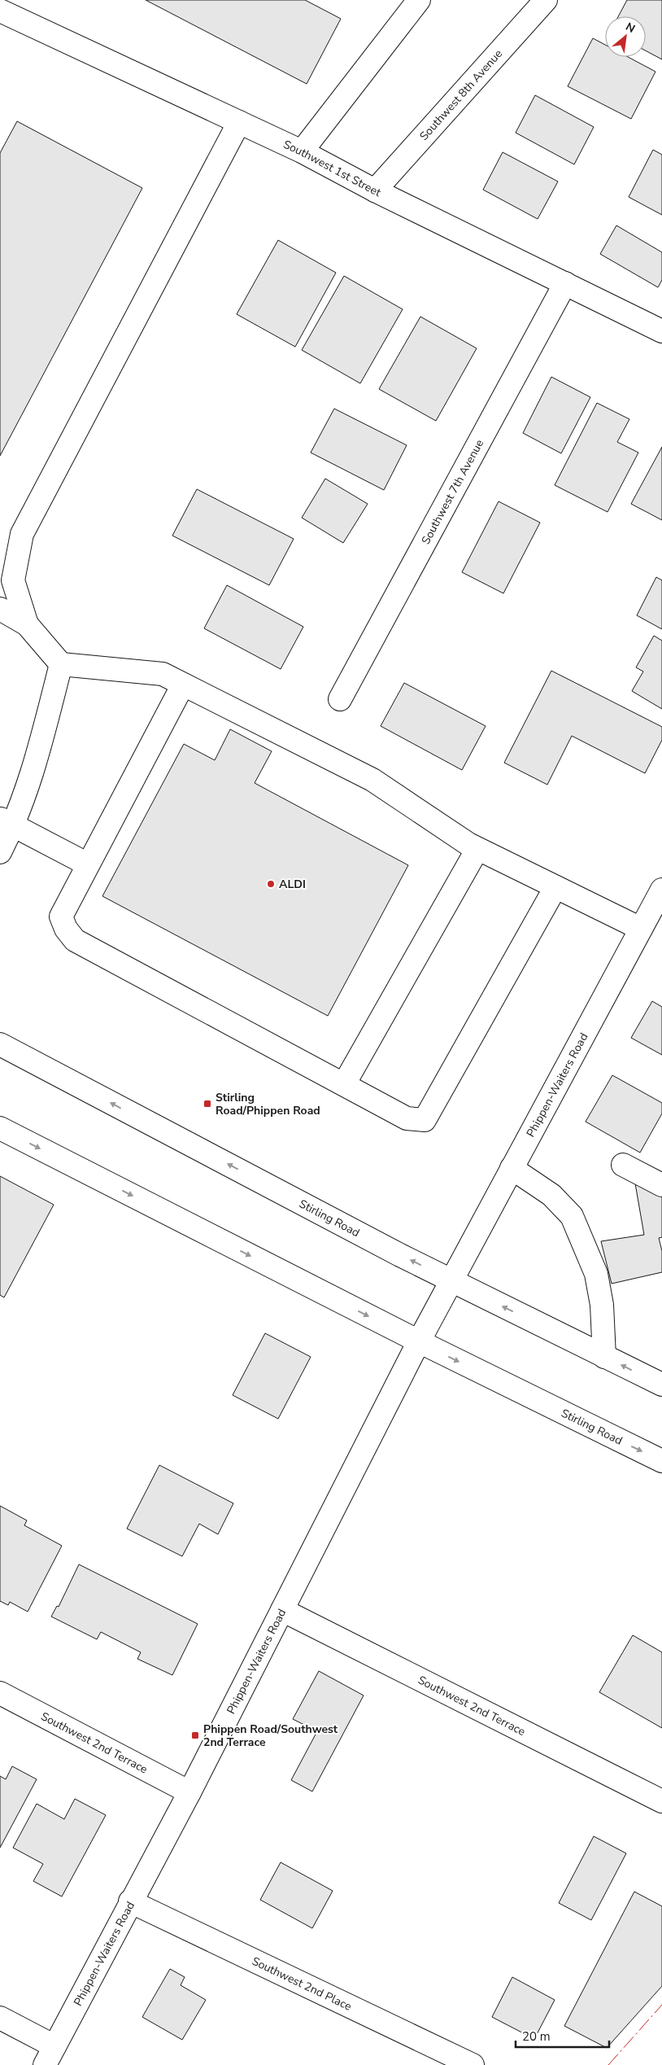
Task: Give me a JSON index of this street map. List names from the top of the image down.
{
  "streets": {
    "street": [
      "Southwest 8th Avenue",
      "Southwest 1st Street",
      "Southwest 7th Avenue",
      "Phippen-Waiters Road",
      "Stirling Road",
      "Southwest 2nd Terrace",
      "Southwest 2nd Place"
    ]
  },
  "crossings": [
    ["Southwest 8th Avenue", "Southwest 1st Street"],
    ["Southwest 1st Street", "Southwest 7th Avenue"],
    ["Phippen-Waiters Road", "Stirling Road"],
    ["Phippen-Waiters Road", "Southwest 2nd Terrace"],
    ["Phippen-Waiters Road", "Southwest 2nd Place"]
  ],
  "places": {
    "other": ["ALDI"],
    "transit": ["Stirling Road/Phippen Road", "Phippen Road/Southwest 2nd Terrace"]
  },
  "scale_bar": "20 m",
  "north": "top right"
}
